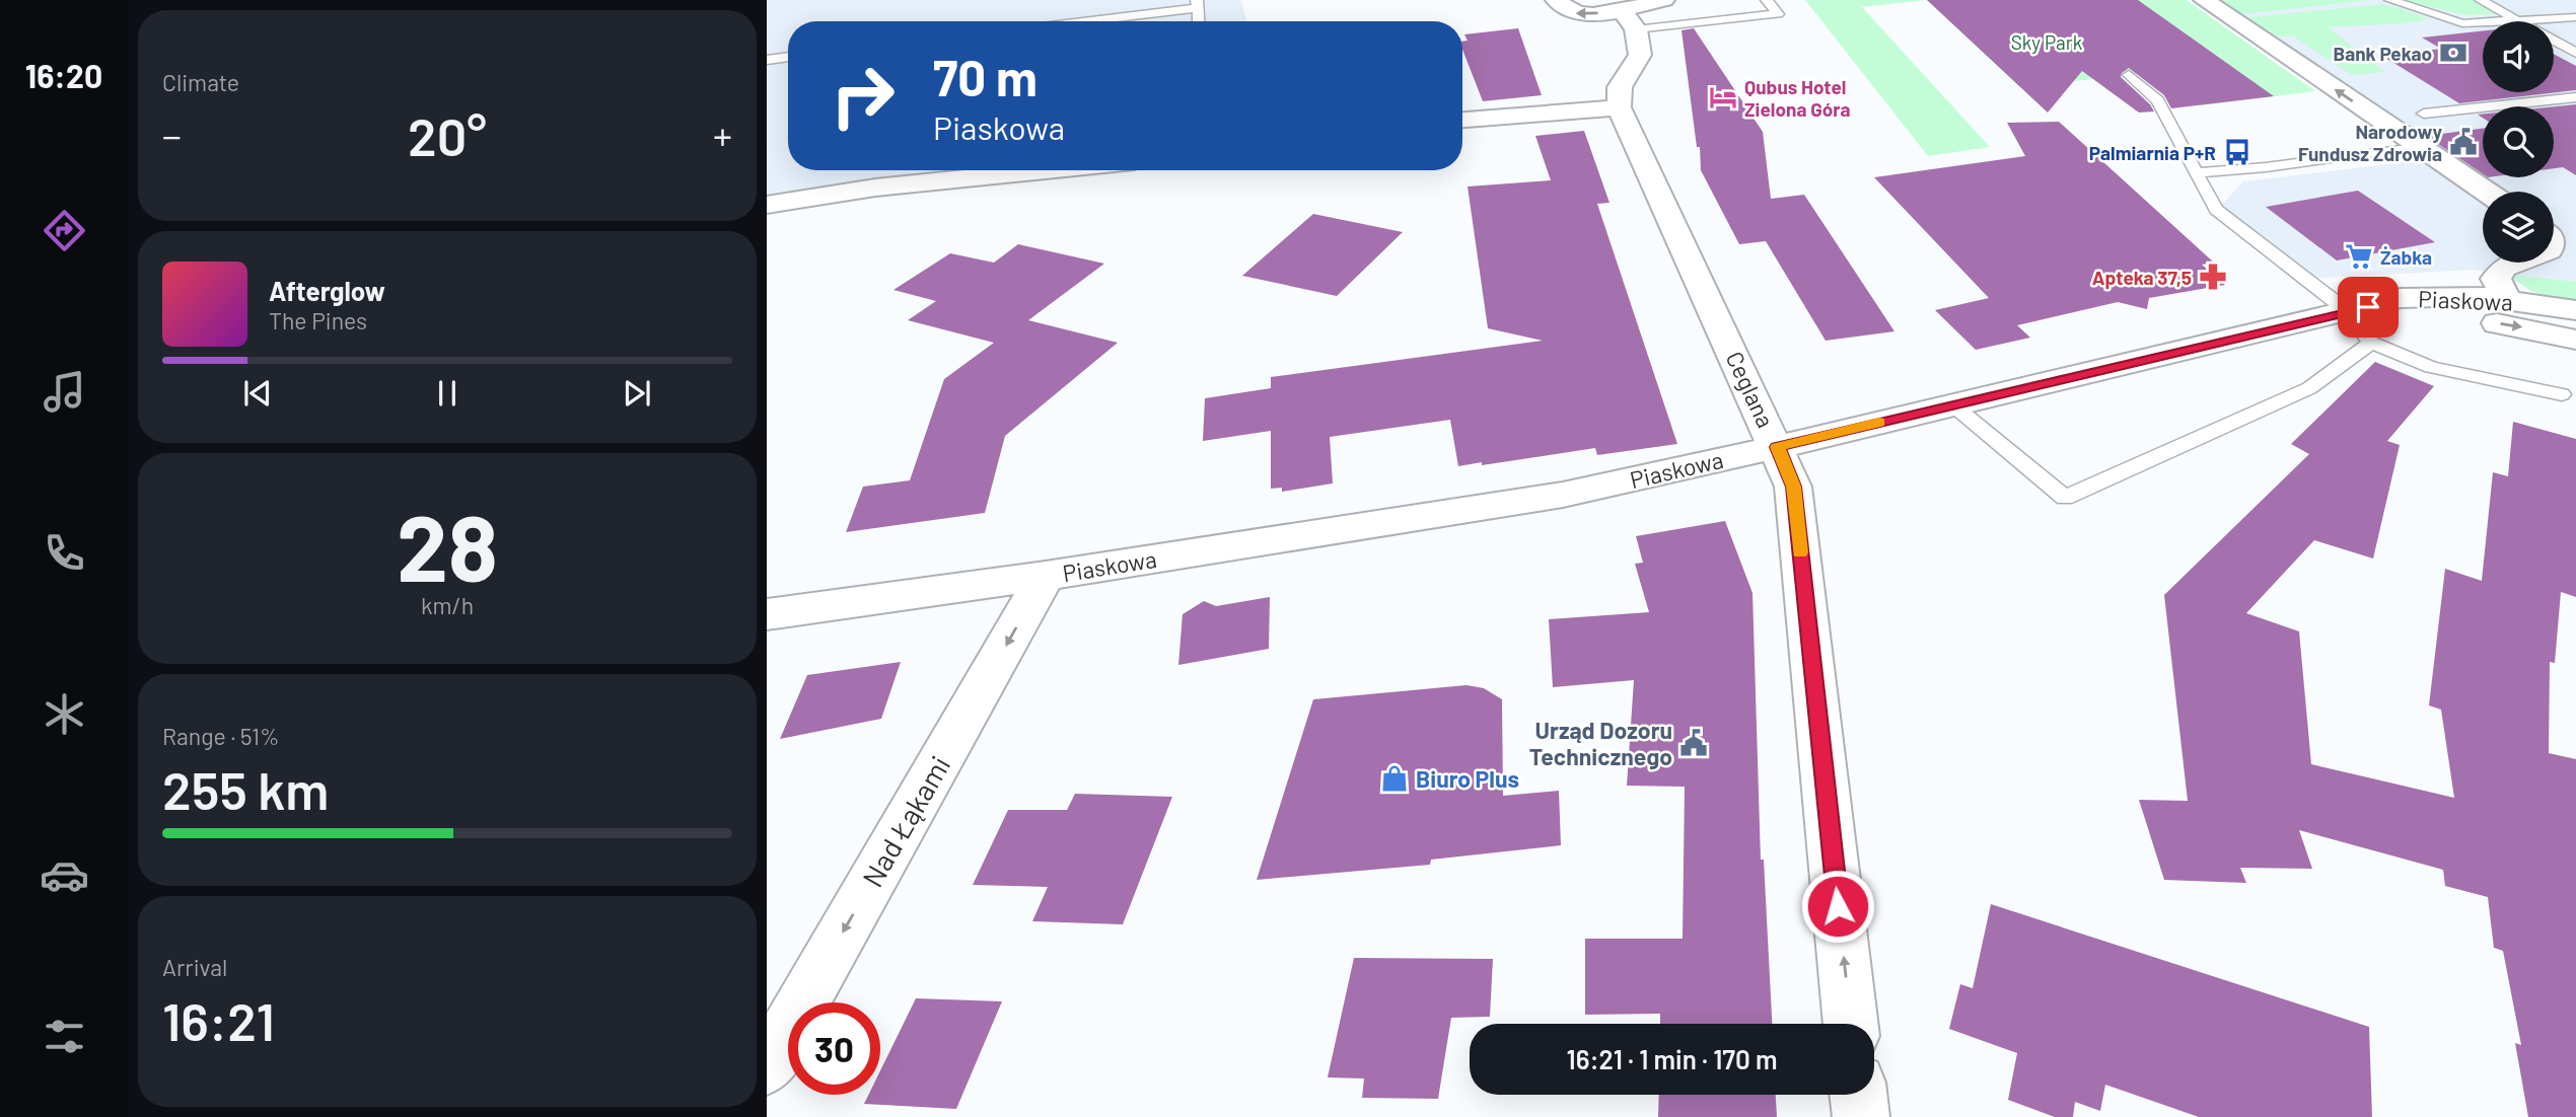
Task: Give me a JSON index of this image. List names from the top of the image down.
{
  "streets": {
    "street": ["Piaskowa", "Ceglana", "Nad Łąkami"]
  },
  "crossings": [
    ["Piaskowa", "Ceglana"],
    ["Piaskowa", "Nad Łąkami"]
  ],
  "one_way": ["Ceglana", "Nad Łąkami"],
  "parks": ["Sky Park"],
  "places": {
    "bank": ["Bank Pekao"],
    "hotel": ["Qubus Hotel Zielona Góra"],
    "public building": ["Narodowy Fundusz Zdrowia", "Urząd Dozoru Technicznego"],
    "bus stop": ["Palmiarnia P+R"],
    "supermarket": ["Żabka"],
    "pharmacy": ["Apteka 37,5"],
    "shop": ["Biuro Plus"]
  },
  "page": {
    "tabs": "16:20",
    "tile": [
      "Climate",
      ["28", "km/h"],
      ["Range · 51%", "255 km"],
      ["Arrival", "16:21"]
    ],
    "turn": ["70 m", "Piaskowa"],
    "heat": ["−", "20°", "+"],
    "song": ["Afterglow", "The Pines"],
    "limit": "30",
    "trip": "16:21 · 1 min · 170 m"
  }
}
